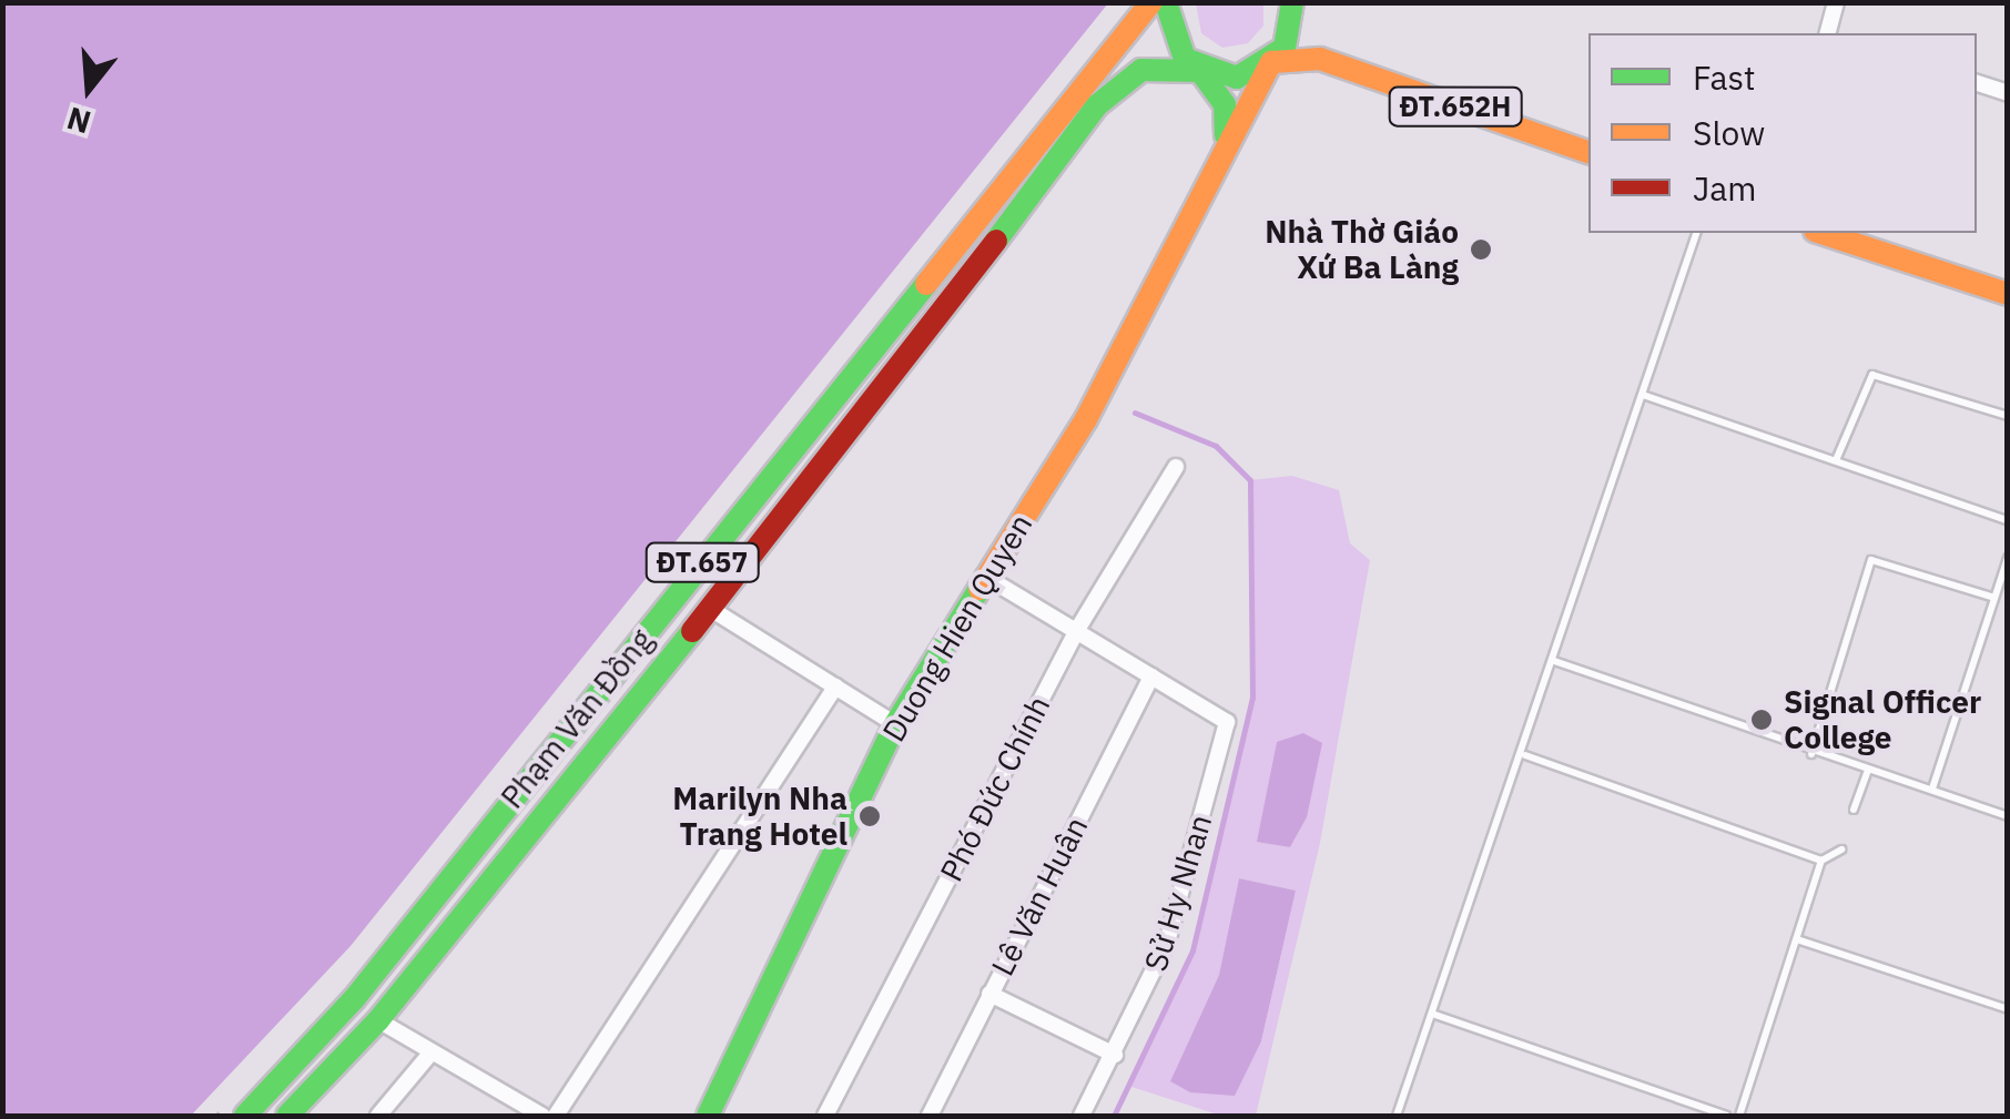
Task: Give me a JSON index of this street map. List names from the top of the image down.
{
  "streets": {
    "main road": [
      "ĐT.652H",
      "ĐT.657",
      "Duong Hien Quyen",
      "Phạm Văn Đồng"
    ],
    "street": ["Phó Đức Chính", "Sử Hy Nhan", "Lê Văn Huân"]
  },
  "crossings": [
    ["ĐT.652H", "ĐT.657"],
    ["ĐT.652H", "Duong Hien Quyen"],
    ["ĐT.657", "Duong Hien Quyen"],
    ["ĐT.657", "Phạm Văn Đồng"],
    ["Duong Hien Quyen", "Phạm Văn Đồng"],
    ["Sử Hy Nhan", "Lê Văn Huân"]
  ],
  "places": ["Nhà Thờ Giáo Xứ Ba Làng", "Signal Officer College", "Marilyn Nha Trang Hotel"],
  "legend": ["Fast", "Slow", "Jam"],
  "north": "bottom"
}
